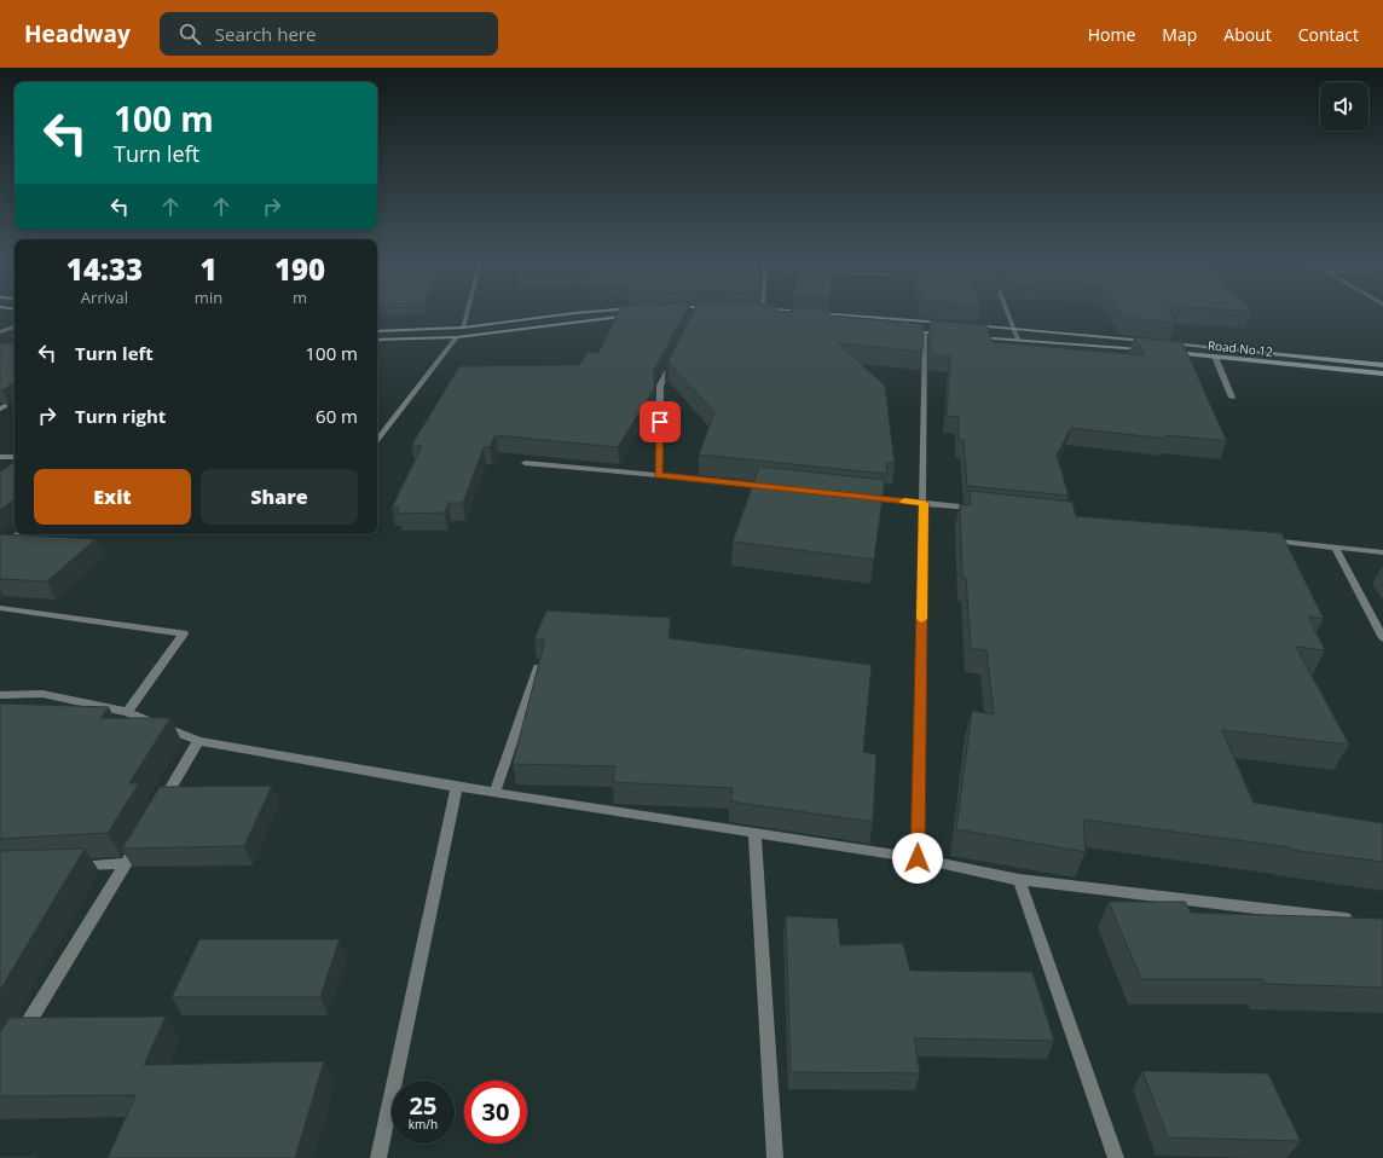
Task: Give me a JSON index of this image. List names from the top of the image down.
{
  "streets": {
    "main road": ["Road No 12"]
  },
  "page": {
    "header": "Headway",
    "search": "Search here",
    "nav": [
      "Home",
      "Map",
      "About",
      "Contact"
    ],
    "turn": ["100 m", "Turn left"],
    "eta": [
      "14:33",
      "Arrival",
      "1",
      "min",
      "190",
      "m"
    ],
    "list": [
      {
        "name": "Turn left",
        "value": "100 m"
      },
      {
        "name": "Turn right",
        "value": "60 m"
      }
    ],
    "buttons": ["Exit", "Share"],
    "speed": "25 km/h",
    "limit": "30"
  }
}
